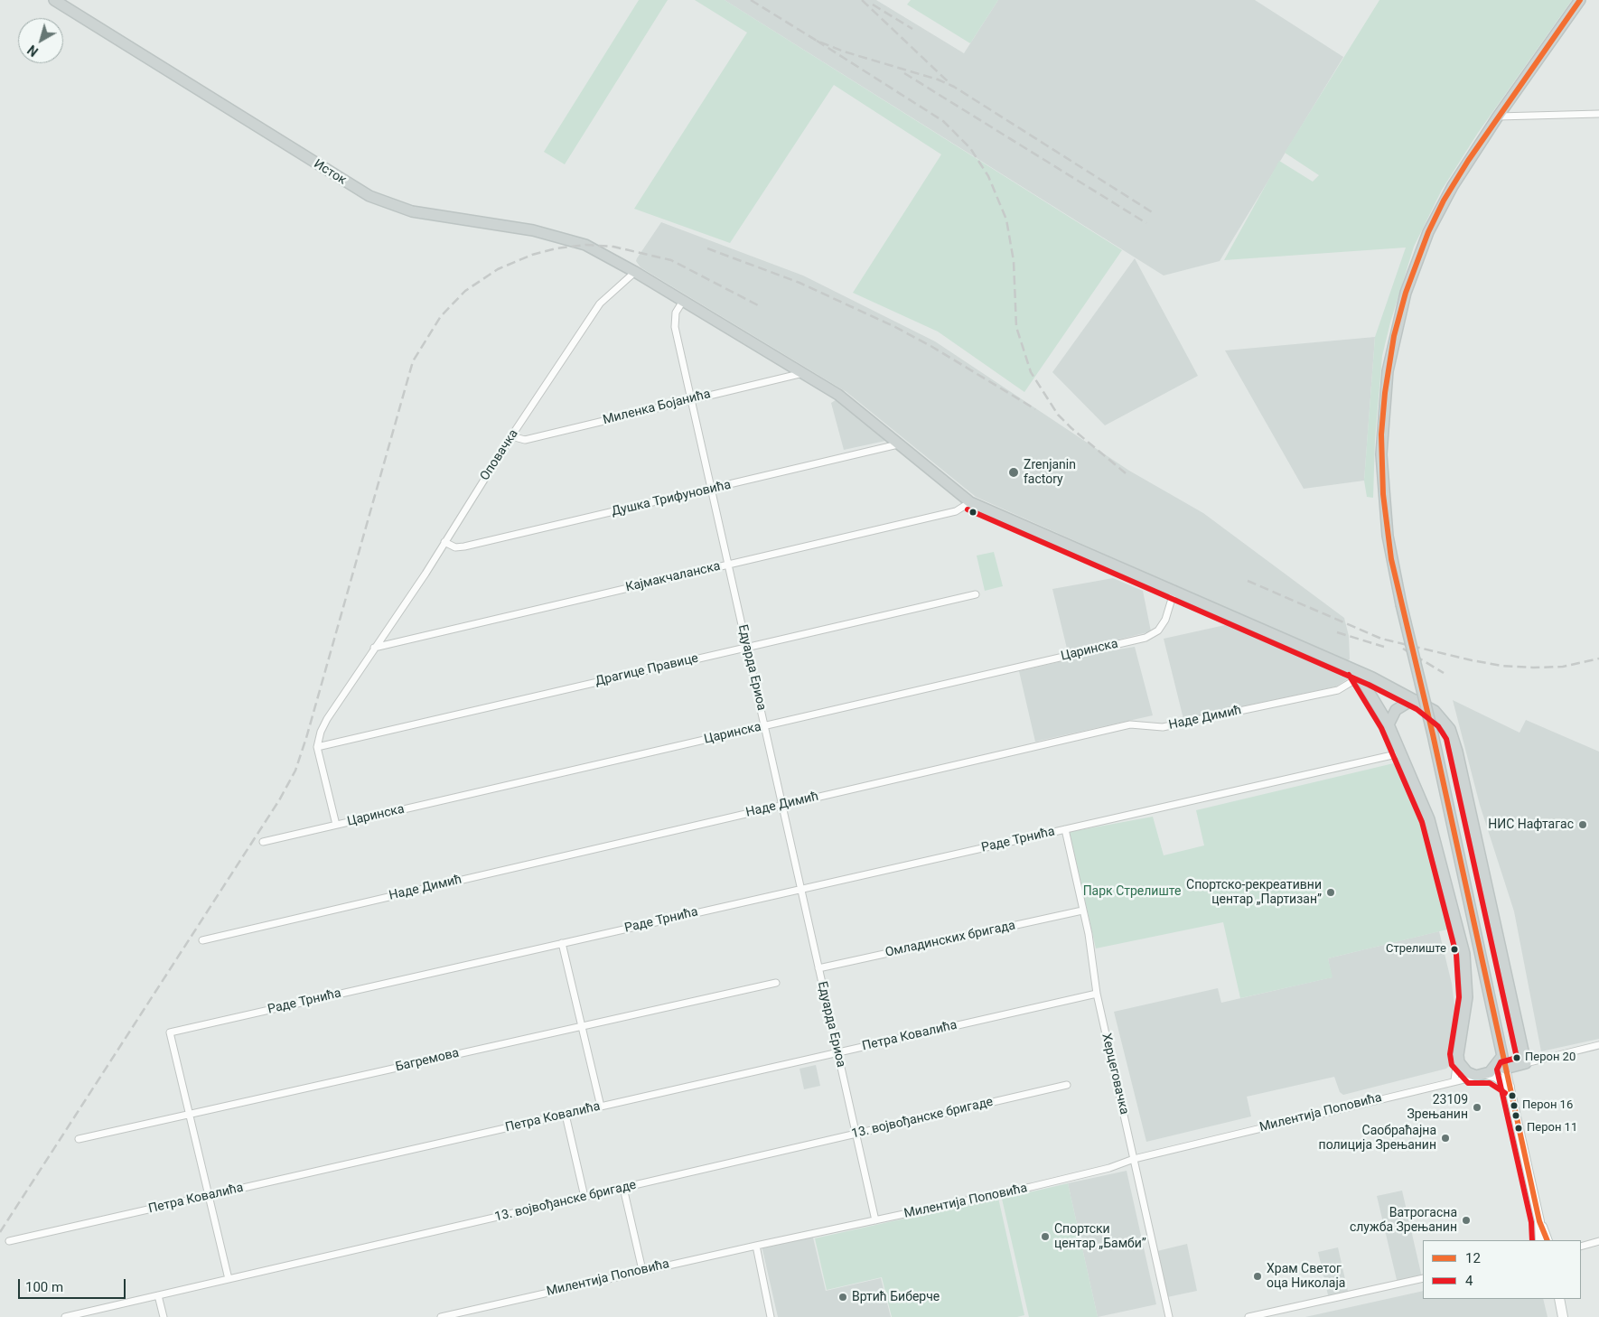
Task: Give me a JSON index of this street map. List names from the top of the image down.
{
  "streets": {
    "main road": ["Исток", "Милентија Поповића"],
    "street": [
      "Миленка Бојанића",
      "Оповачка",
      "Душка Трифуновића",
      "Кајмакчаланска",
      "Царинска",
      "Едуарда Ериоа",
      "Драгице Правице",
      "Наде Димић",
      "Раде Трнића",
      "Омладинских бригада",
      "Петра Ковалића",
      "Багремова",
      "Херцеговачка",
      "13. војвођанске бригаде"
    ]
  },
  "crossings": [
    ["Исток", "Миленка Бојанића"],
    ["Исток", "Оповачка"],
    ["Исток", "Душка Трифуновића"],
    ["Исток", "Кајмакчаланска"],
    ["Исток", "Едуарда Ериоа"],
    ["Миленка Бојанића", "Оповачка"],
    ["Миленка Бојанића", "Едуарда Ериоа"],
    ["Оповачка", "Душка Трифуновића"],
    ["Оповачка", "Кајмакчаланска"],
    ["Оповачка", "Драгице Правице"],
    ["Душка Трифуновића", "Едуарда Ериоа"],
    ["Кајмакчаланска", "Едуарда Ериоа"],
    ["Царинска", "Едуарда Ериоа"],
    ["Едуарда Ериоа", "Драгице Правице"],
    ["Едуарда Ериоа", "Наде Димић"],
    ["Едуарда Ериоа", "Раде Трнића"],
    ["Едуарда Ериоа", "Омладинских бригада"],
    ["Едуарда Ериоа", "Петра Ковалића"],
    ["Едуарда Ериоа", "Милентија Поповића"],
    ["Едуарда Ериоа", "13. војвођанске бригаде"],
    ["Раде Трнића", "Петра Ковалића"],
    ["Раде Трнића", "Багремова"],
    ["Раде Трнића", "Херцеговачка"],
    ["Раде Трнића", "13. војвођанске бригаде"],
    ["Омладинских бригада", "Херцеговачка"],
    ["Петра Ковалића", "Херцеговачка"],
    ["Херцеговачка", "Милентија Поповића"]
  ],
  "parks": ["Парк Стрелиште"],
  "places": [
    "Zrenjanin factory",
    "НИС Нафтагас",
    "Спортско-рекреативни центар „Партизан”",
    "Стрелиште",
    "Перон 20",
    "Перон 16",
    "23109 Зрењанин",
    "Перон 11",
    "Саобраћајна полиција Зрењанин",
    "Ватрогасна служба Зрењанин",
    "Спортски центар „Бамби”",
    "Храм Светог оца Николаја",
    "Вртић Биберче"
  ],
  "lines": ["transit line 12", "transit line 4"],
  "legend": ["12", "4"],
  "scale_bar": "100 m",
  "north": "bottom left"
}
